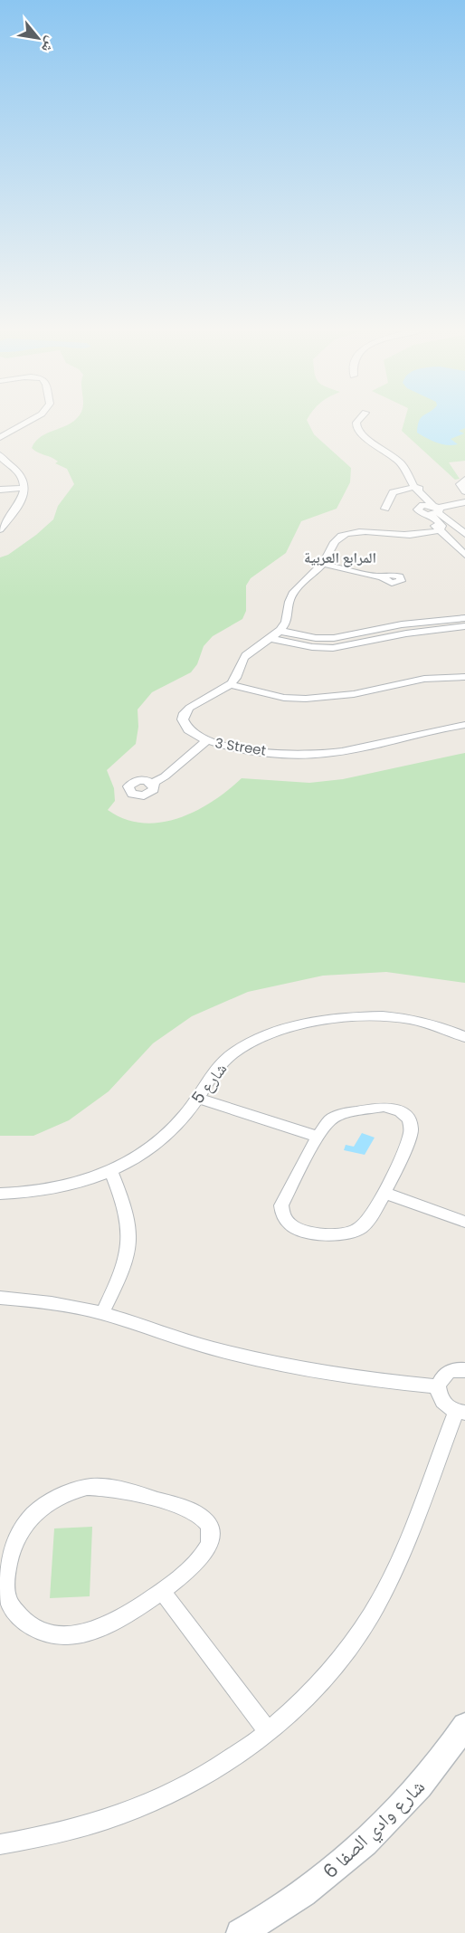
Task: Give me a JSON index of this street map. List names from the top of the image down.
{
  "streets": {
    "main road": ["شارع وادي الصفا 6"],
    "street": ["3 Street", "شارع 5"]
  },
  "districts": ["المرابع العربية"],
  "north": "bottom right"
}
